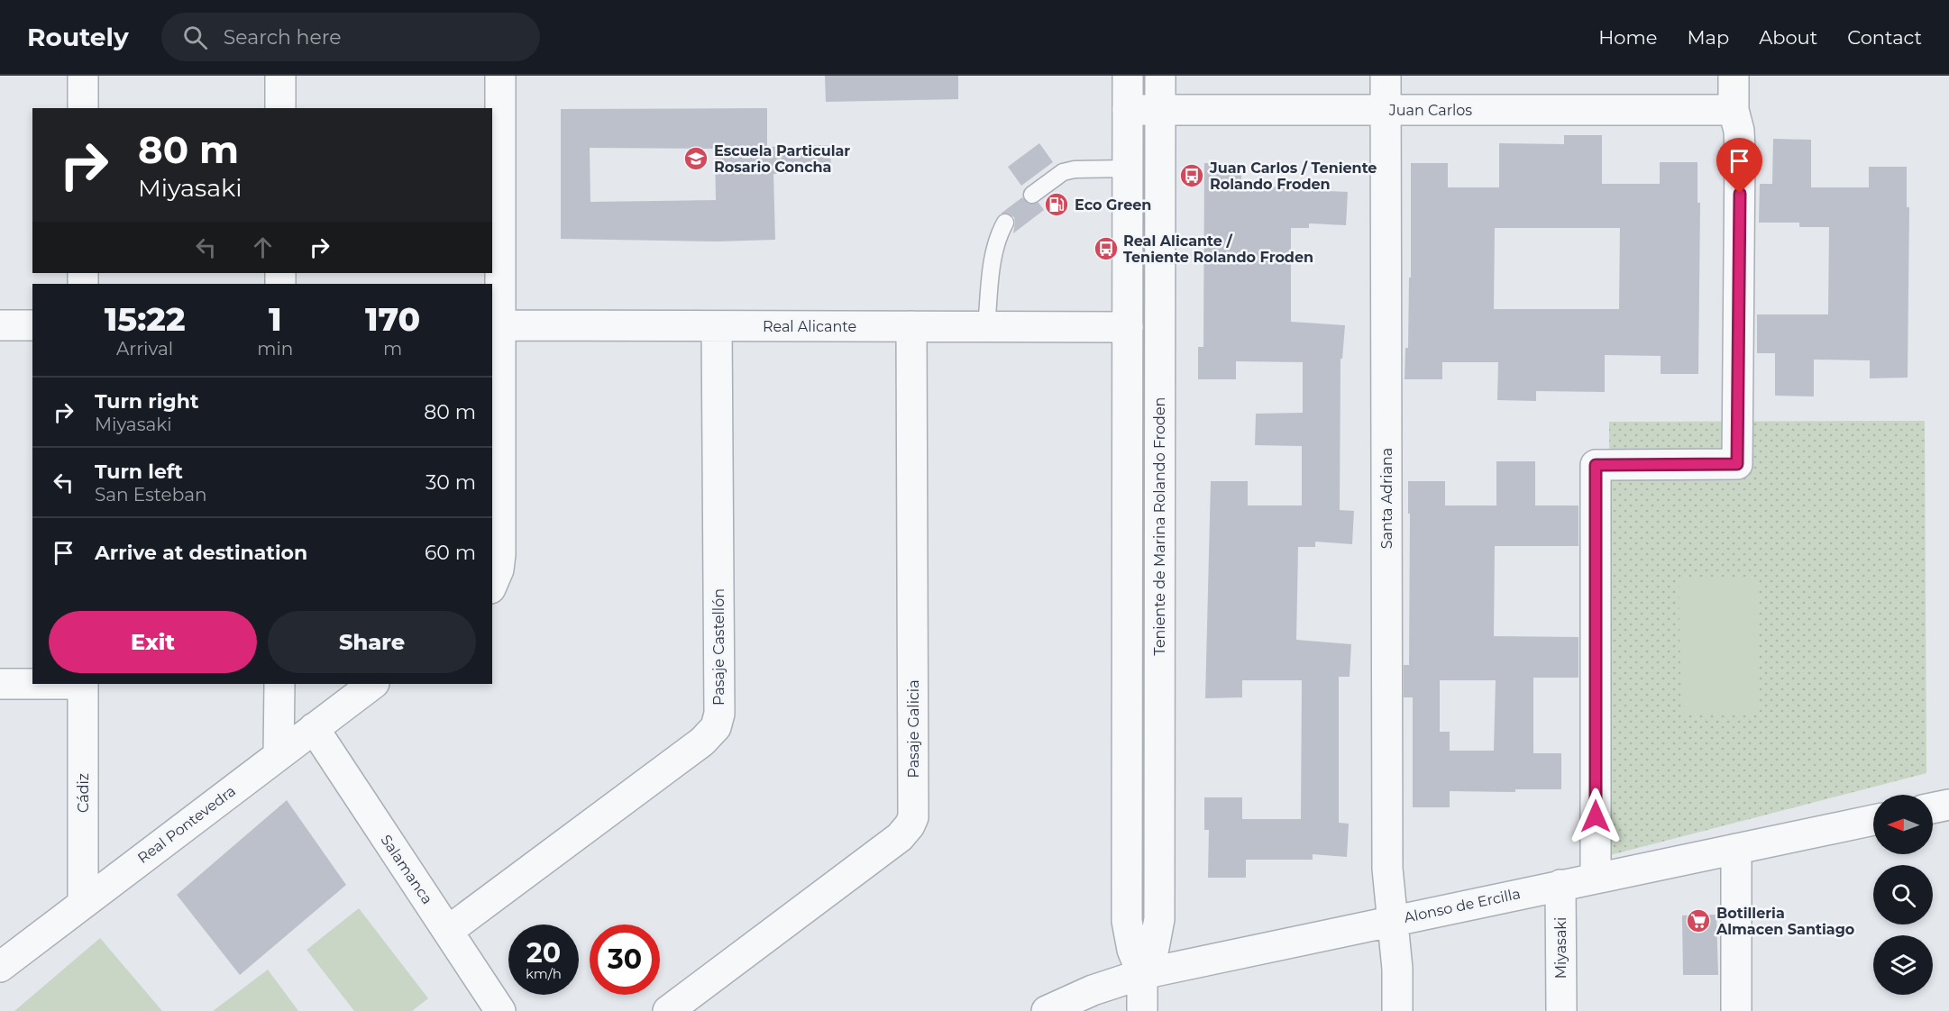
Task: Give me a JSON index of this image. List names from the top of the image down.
{
  "streets": {
    "street": [
      "Juan Carlos",
      "Real Alicante",
      "Santa Adriana",
      "Teniente de Marina Rolando Froden",
      "Pasaje Castellón",
      "Pasaje Galicia",
      "Cádiz",
      "Real Pontevedra",
      "Salamanca",
      "Alonso de Ercilla",
      "Miyasaki"
    ]
  },
  "crossings": [
    ["Juan Carlos", "Santa Adriana"],
    ["Juan Carlos", "Teniente de Marina Rolando Froden"],
    ["Real Alicante", "Teniente de Marina Rolando Froden"],
    ["Real Alicante", "Pasaje Castellón"],
    ["Real Alicante", "Pasaje Galicia"],
    ["Santa Adriana", "Alonso de Ercilla"],
    ["Teniente de Marina Rolando Froden", "Alonso de Ercilla"],
    ["Pasaje Castellón", "Salamanca"],
    ["Cádiz", "Real Pontevedra"],
    ["Real Pontevedra", "Salamanca"],
    ["Alonso de Ercilla", "Miyasaki"]
  ],
  "places": {
    "school or university": ["Escuela Particular Rosario Concha"],
    "bus stop": ["Juan Carlos / Teniente Rolando Froden", "Real Alicante / Teniente Rolando Froden"],
    "fuel station": ["Eco Green"],
    "supermarket": ["Botilleria Almacen Santiago"]
  },
  "north": "left",
  "page": {
    "header": "Routely",
    "search": "Search here",
    "nav": [
      "Home",
      "Map",
      "About",
      "Contact"
    ],
    "turn": ["80 m", "Miyasaki"],
    "eta": [
      "15:22",
      "Arrival",
      "1",
      "min",
      "170",
      "m"
    ],
    "list": [
      {
        "name": "Turn right",
        "note": "Miyasaki",
        "value": "80 m"
      },
      {
        "name": "Turn left",
        "note": "San Esteban",
        "value": "30 m"
      },
      {
        "name": "Arrive at destination",
        "value": "60 m"
      }
    ],
    "buttons": ["Exit", "Share"],
    "speed": "20 km/h",
    "limit": "30"
  }
}
